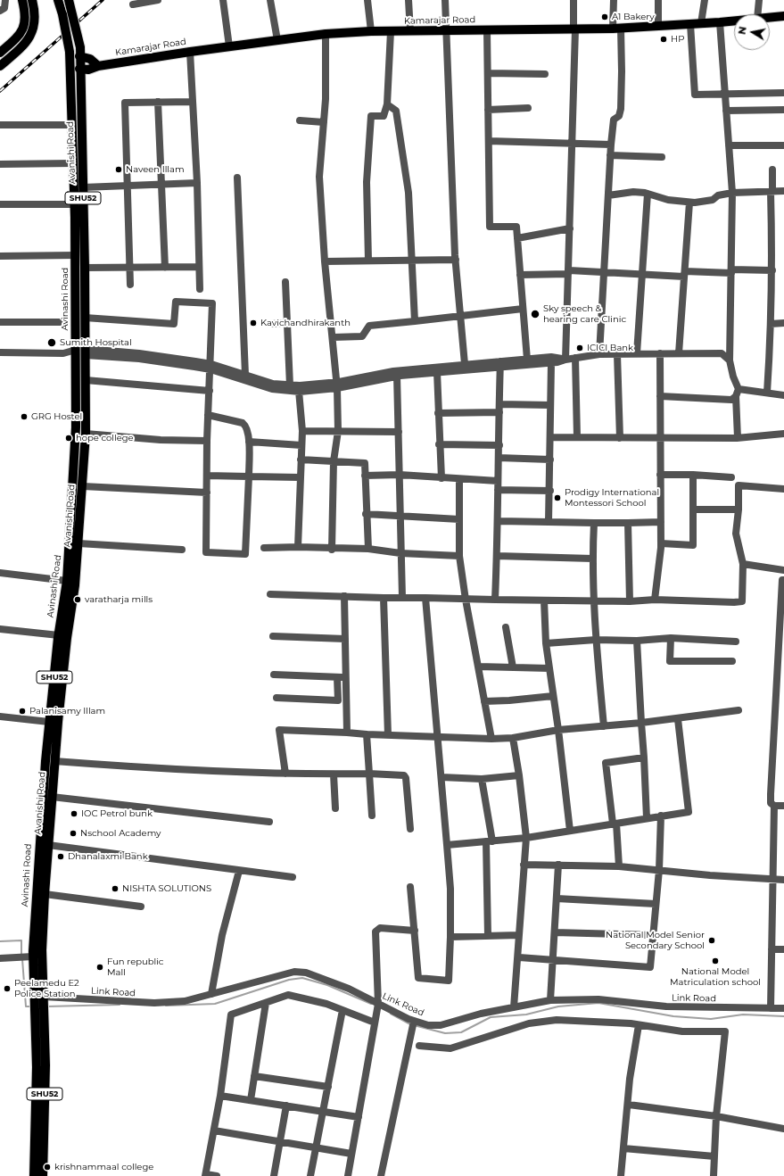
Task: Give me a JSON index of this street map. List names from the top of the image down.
{
  "streets": {
    "main road": [
      "Kamarajar Road",
      "Avanishi Road",
      "SHU52",
      "Avinashi Road"
    ],
    "street": ["Link Road"]
  },
  "crossings": [
    ["Kamarajar Road", "Avanishi Road"],
    ["Avanishi Road", "SHU52"],
    ["Avanishi Road", "Avinashi Road"],
    ["Avanishi Road", "Link Road"],
    ["SHU52", "Avinashi Road"],
    ["Avinashi Road", "Link Road"]
  ],
  "places": [
    "A1 Bakery",
    "HP",
    "Naveen Illam",
    "Sky speech & hearing care Clinic",
    "Kavichandhirakanth",
    "Sumith Hospital",
    "ICICI Bank",
    "GRG Hostel",
    "hope college",
    "Prodigy International Montessori School",
    "varatharja mills",
    "Palanisamy Illam",
    "IOC Petrol bunk",
    "Nschool Academy",
    "Dhanalaxmi Bank",
    "NISHTA SOLUTIONS",
    "National Model Senior Secondary School",
    "National Model Matriculation school",
    "Fun republic Mall",
    "Peelamedu E2 Police Station",
    "krishnammaal college"
  ],
  "north": "left"
}
